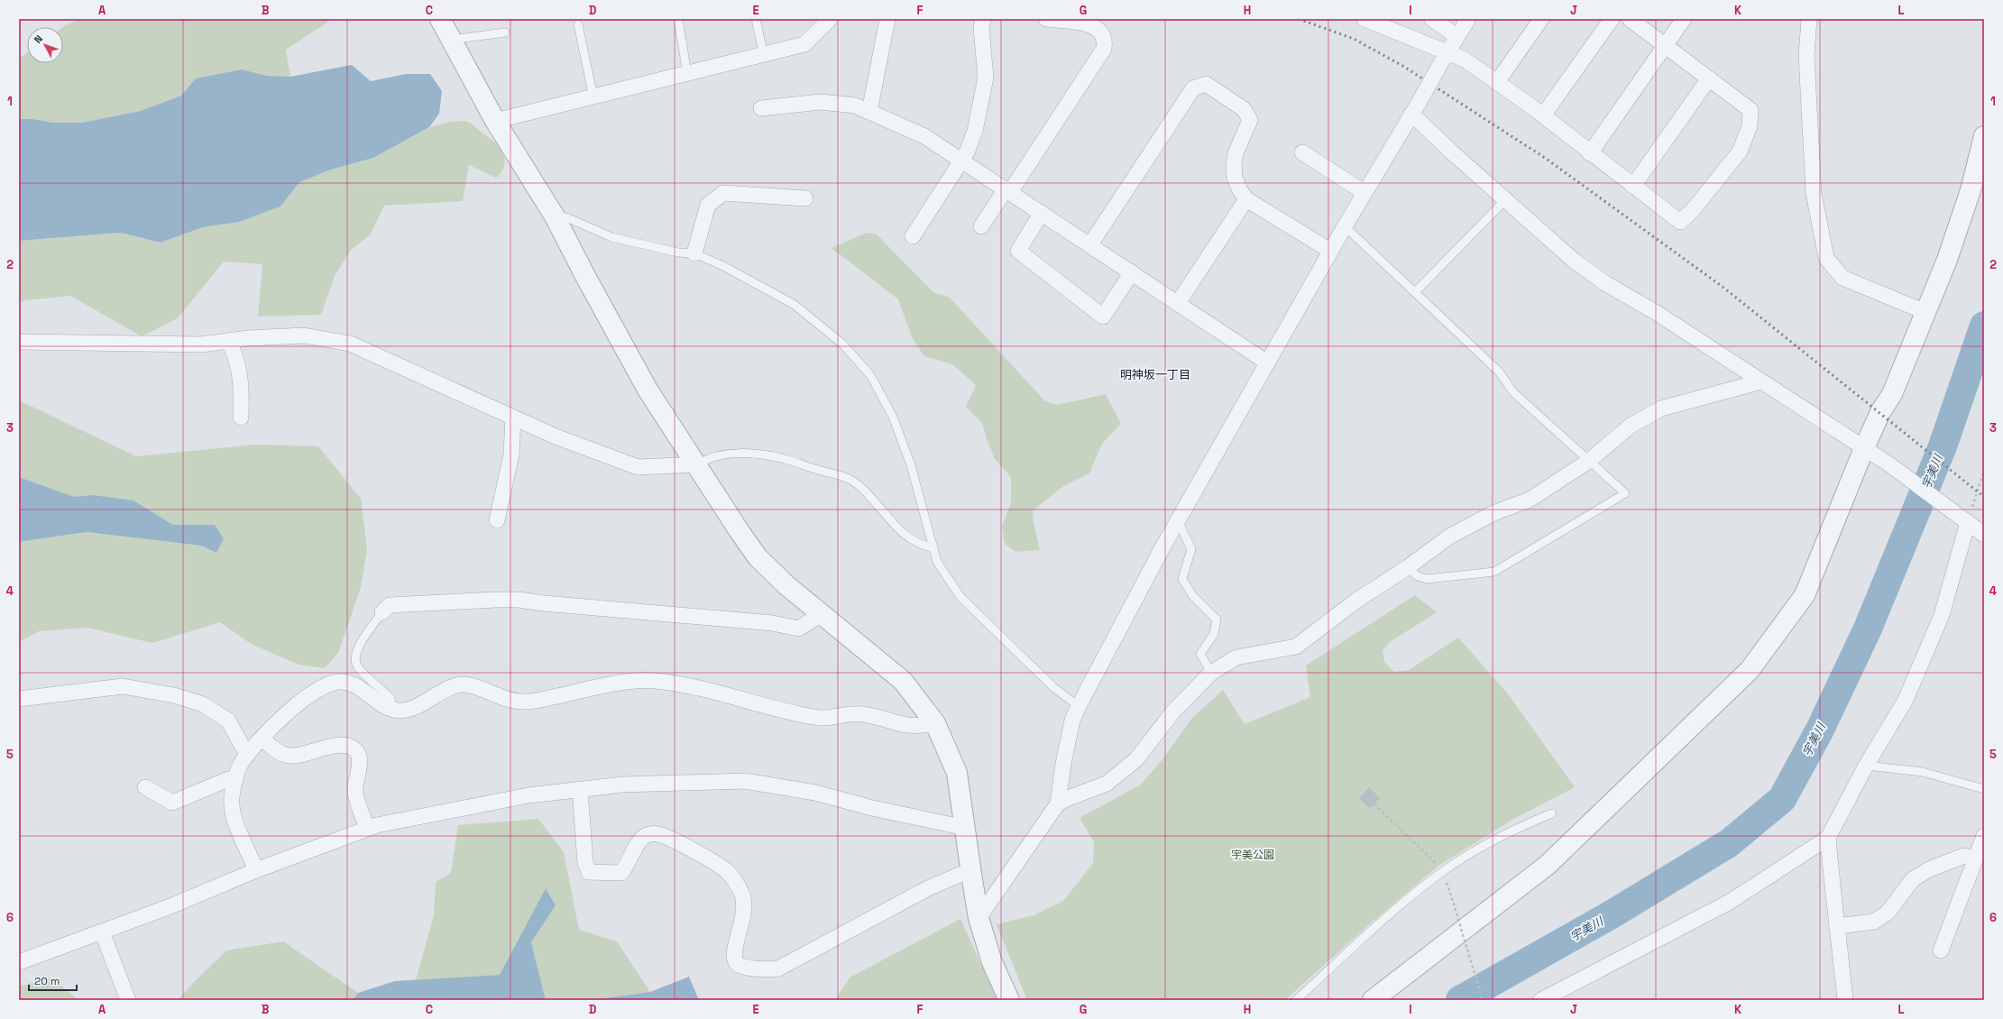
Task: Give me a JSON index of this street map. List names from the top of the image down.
{
  "districts": ["明神坂一丁目"],
  "water": ["宇美川"],
  "parks": ["宇美公園"],
  "scale_bar": "20 m",
  "north": "top left",
  "grid": {
    "columns": [
      "A",
      "B",
      "C",
      "D",
      "E",
      "F",
      "G",
      "H",
      "I",
      "J",
      "K",
      "L"
    ],
    "rows": [
      "1",
      "2",
      "3",
      "4",
      "5",
      "6"
    ]
  }
}
